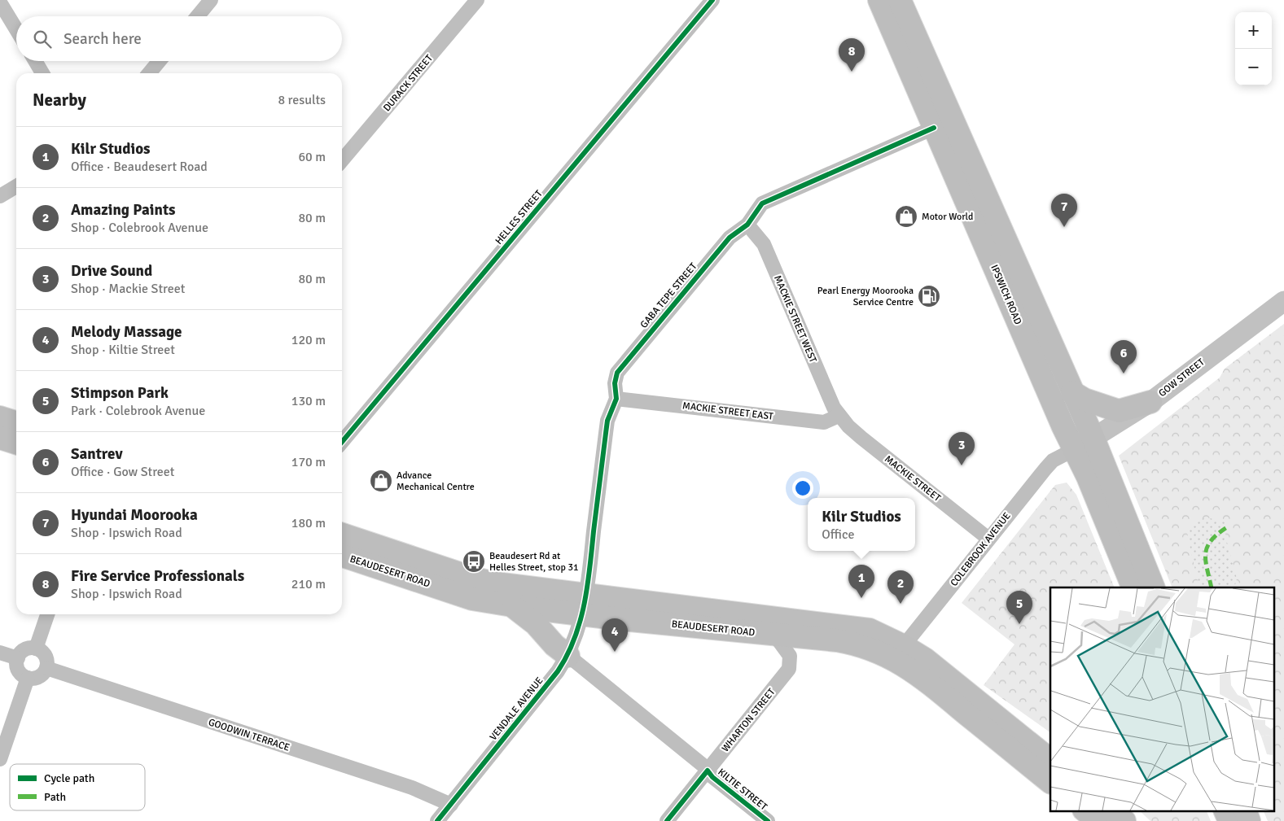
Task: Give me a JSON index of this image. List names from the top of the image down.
{
  "streets": {
    "highway": ["IPSWICH ROAD", "BEAUDESERT ROAD"],
    "street": [
      "DURACK STREET",
      "HELLES STREET",
      "GABA TEPE STREET",
      "MACKIE STREET WEST",
      "GOW STREET",
      "MACKIE STREET EAST",
      "MACKIE STREET",
      "COLEBROOK AVENUE",
      "VENDALE AVENUE",
      "WHARTON STREET",
      "GOODWIN TERRACE",
      "KILTIE STREET"
    ]
  },
  "crossings": [
    ["IPSWICH ROAD", "GABA TEPE STREET"],
    ["IPSWICH ROAD", "GOW STREET"],
    ["IPSWICH ROAD", "COLEBROOK AVENUE"],
    ["GABA TEPE STREET", "MACKIE STREET WEST"],
    ["GABA TEPE STREET", "MACKIE STREET EAST"],
    ["GABA TEPE STREET", "BEAUDESERT ROAD"],
    ["GABA TEPE STREET", "VENDALE AVENUE"],
    ["MACKIE STREET WEST", "MACKIE STREET EAST"],
    ["MACKIE STREET WEST", "MACKIE STREET"],
    ["GOW STREET", "COLEBROOK AVENUE"],
    ["MACKIE STREET EAST", "MACKIE STREET"],
    ["MACKIE STREET", "COLEBROOK AVENUE"],
    ["COLEBROOK AVENUE", "BEAUDESERT ROAD"],
    ["BEAUDESERT ROAD", "VENDALE AVENUE"],
    ["BEAUDESERT ROAD", "WHARTON STREET"],
    ["VENDALE AVENUE", "GOODWIN TERRACE"],
    ["VENDALE AVENUE", "KILTIE STREET"],
    ["WHARTON STREET", "KILTIE STREET"]
  ],
  "places": {
    "shop": ["Motor World", "Advance Mechanical Centre"],
    "fuel station": ["Pearl Energy Moorooka Service Centre"],
    "bus stop": ["Beaudesert Rd at Helles Street, stop 31"]
  },
  "legend": ["Cycle path", "Path"],
  "page": {
    "map_buttons": ["+", "−"],
    "search": "Search here",
    "pins": [
      "8",
      "7",
      "6",
      "3",
      "1",
      "2",
      "5",
      "4"
    ],
    "heading": ["Nearby", "8 results"],
    "list": [
      {
        "mark": "1",
        "name": "Kilr Studios",
        "note": "Office · Beaudesert Road",
        "value": "60 m"
      },
      {
        "mark": "2",
        "name": "Amazing Paints",
        "note": "Shop · Colebrook Avenue",
        "value": "80 m"
      },
      {
        "mark": "3",
        "name": "Drive Sound",
        "note": "Shop · Mackie Street",
        "value": "80 m"
      },
      {
        "mark": "4",
        "name": "Melody Massage",
        "note": "Shop · Kiltie Street",
        "value": "120 m"
      },
      {
        "mark": "5",
        "name": "Stimpson Park",
        "note": "Park · Colebrook Avenue",
        "value": "130 m"
      },
      {
        "mark": "6",
        "name": "Santrev",
        "note": "Office · Gow Street",
        "value": "170 m"
      },
      {
        "mark": "7",
        "name": "Hyundai Moorooka",
        "note": "Shop · Ipswich Road",
        "value": "180 m"
      },
      {
        "mark": "8",
        "name": "Fire Service Professionals",
        "note": "Shop · Ipswich Road",
        "value": "210 m"
      }
    ],
    "popup": ["Kilr Studios", "Office"]
  }
}
